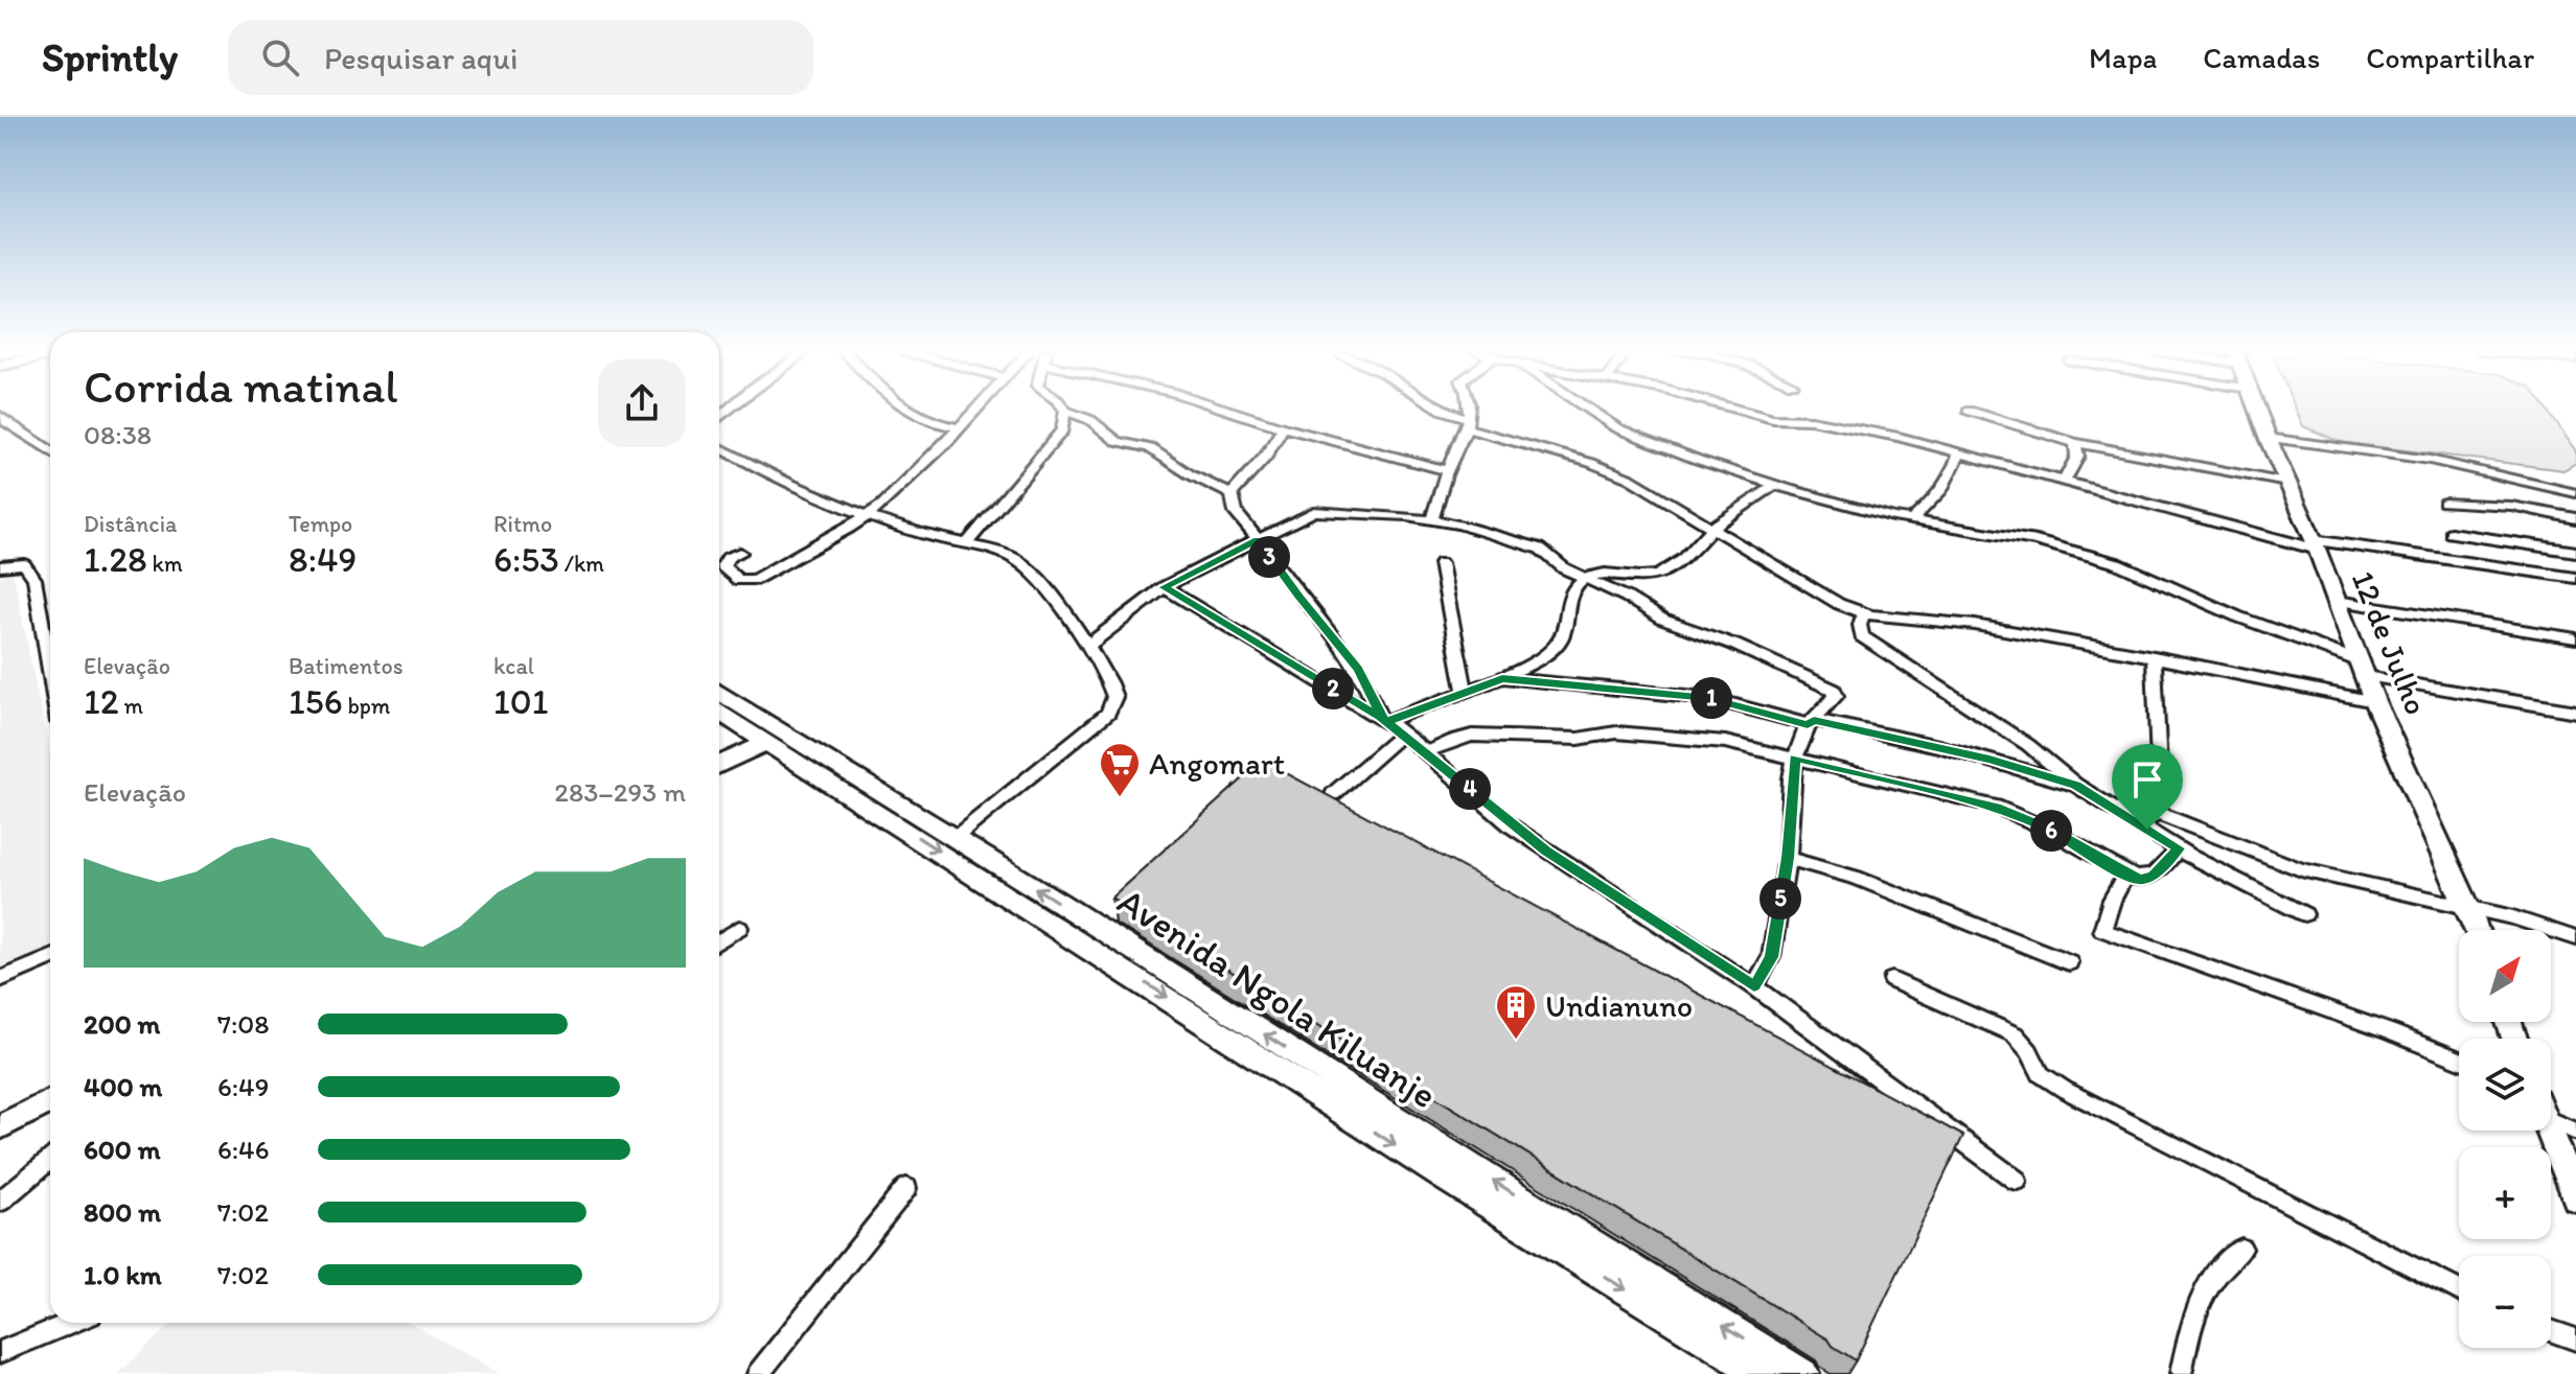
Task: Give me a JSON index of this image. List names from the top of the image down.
{
  "streets": {
    "main road": ["12 de Julho", "Avenida Ngola Kiluanje"]
  },
  "places": {
    "supermarket": ["Angomart"],
    "building": ["Undianuno"]
  },
  "north": "top right",
  "page": {
    "header": "Sprintly",
    "search": "Pesquisar aqui",
    "nav": ["Mapa", "Camadas", "Compartilhar"],
    "heading": ["Corrida matinal", "08:38"],
    "stats": [
      ["Distância", "1.28 km"],
      ["Tempo", "8:49"],
      ["Ritmo", "6:53 /km"],
      ["Elevação", "12 m"],
      ["Batimentos", "156 bpm"],
      ["kcal", "101"]
    ],
    "pins": [
      "3",
      "2",
      "1",
      "4",
      "6",
      "5"
    ],
    "chart": ["Elevação", "283–293 m"],
    "map_buttons": ["+", "−"],
    "list": [
      {
        "name": "200 m",
        "note": "7:08"
      },
      {
        "name": "400 m",
        "note": "6:49"
      },
      {
        "name": "600 m",
        "note": "6:46"
      },
      {
        "name": "800 m",
        "note": "7:02"
      },
      {
        "name": "1.0 km",
        "note": "7:02"
      }
    ]
  }
}
